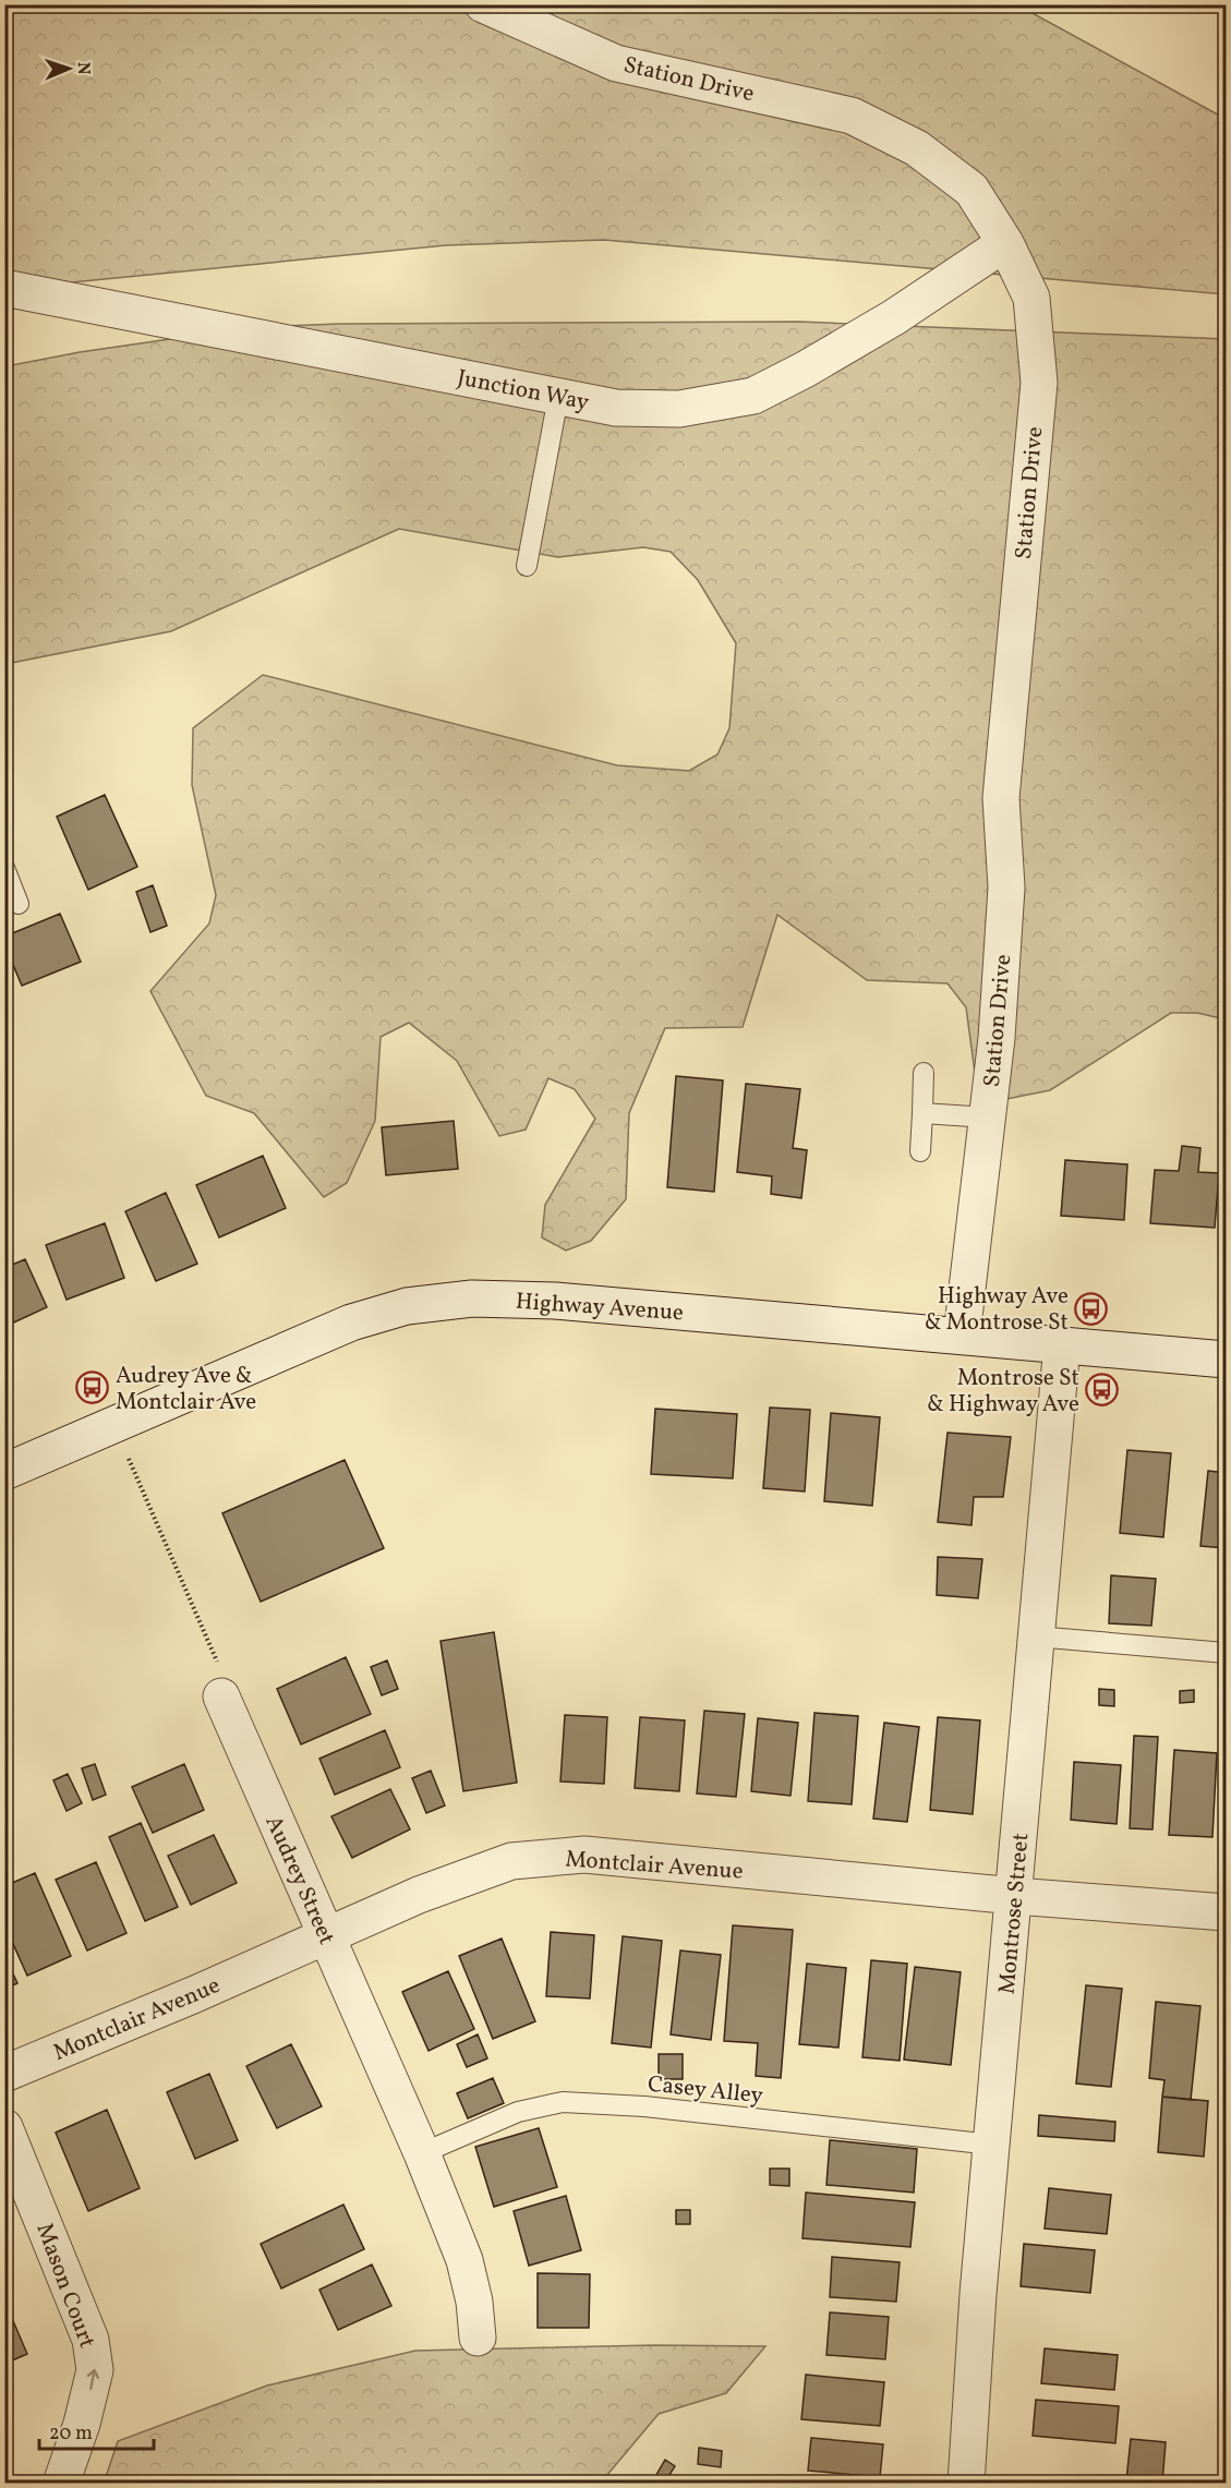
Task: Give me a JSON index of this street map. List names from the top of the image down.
{
  "streets": {
    "street": [
      "Station Drive",
      "Junction Way",
      "Highway Avenue",
      "Montclair Avenue",
      "Audrey Street",
      "Montrose Street",
      "Mason Court"
    ],
    "lane": ["Casey Alley"]
  },
  "crossings": [
    ["Station Drive", "Junction Way"],
    ["Station Drive", "Highway Avenue"],
    ["Highway Avenue", "Montrose Street"],
    ["Montclair Avenue", "Audrey Street"],
    ["Montclair Avenue", "Montrose Street"],
    ["Audrey Street", "Casey Alley"],
    ["Montrose Street", "Casey Alley"]
  ],
  "one_way": ["Mason Court"],
  "places": {
    "bus stop": ["Highway Ave & Montrose St", "Audrey Ave & Montclair Ave", "Montrose St & Highway Ave"]
  },
  "scale_bar": "20 m",
  "north": "right"
}
